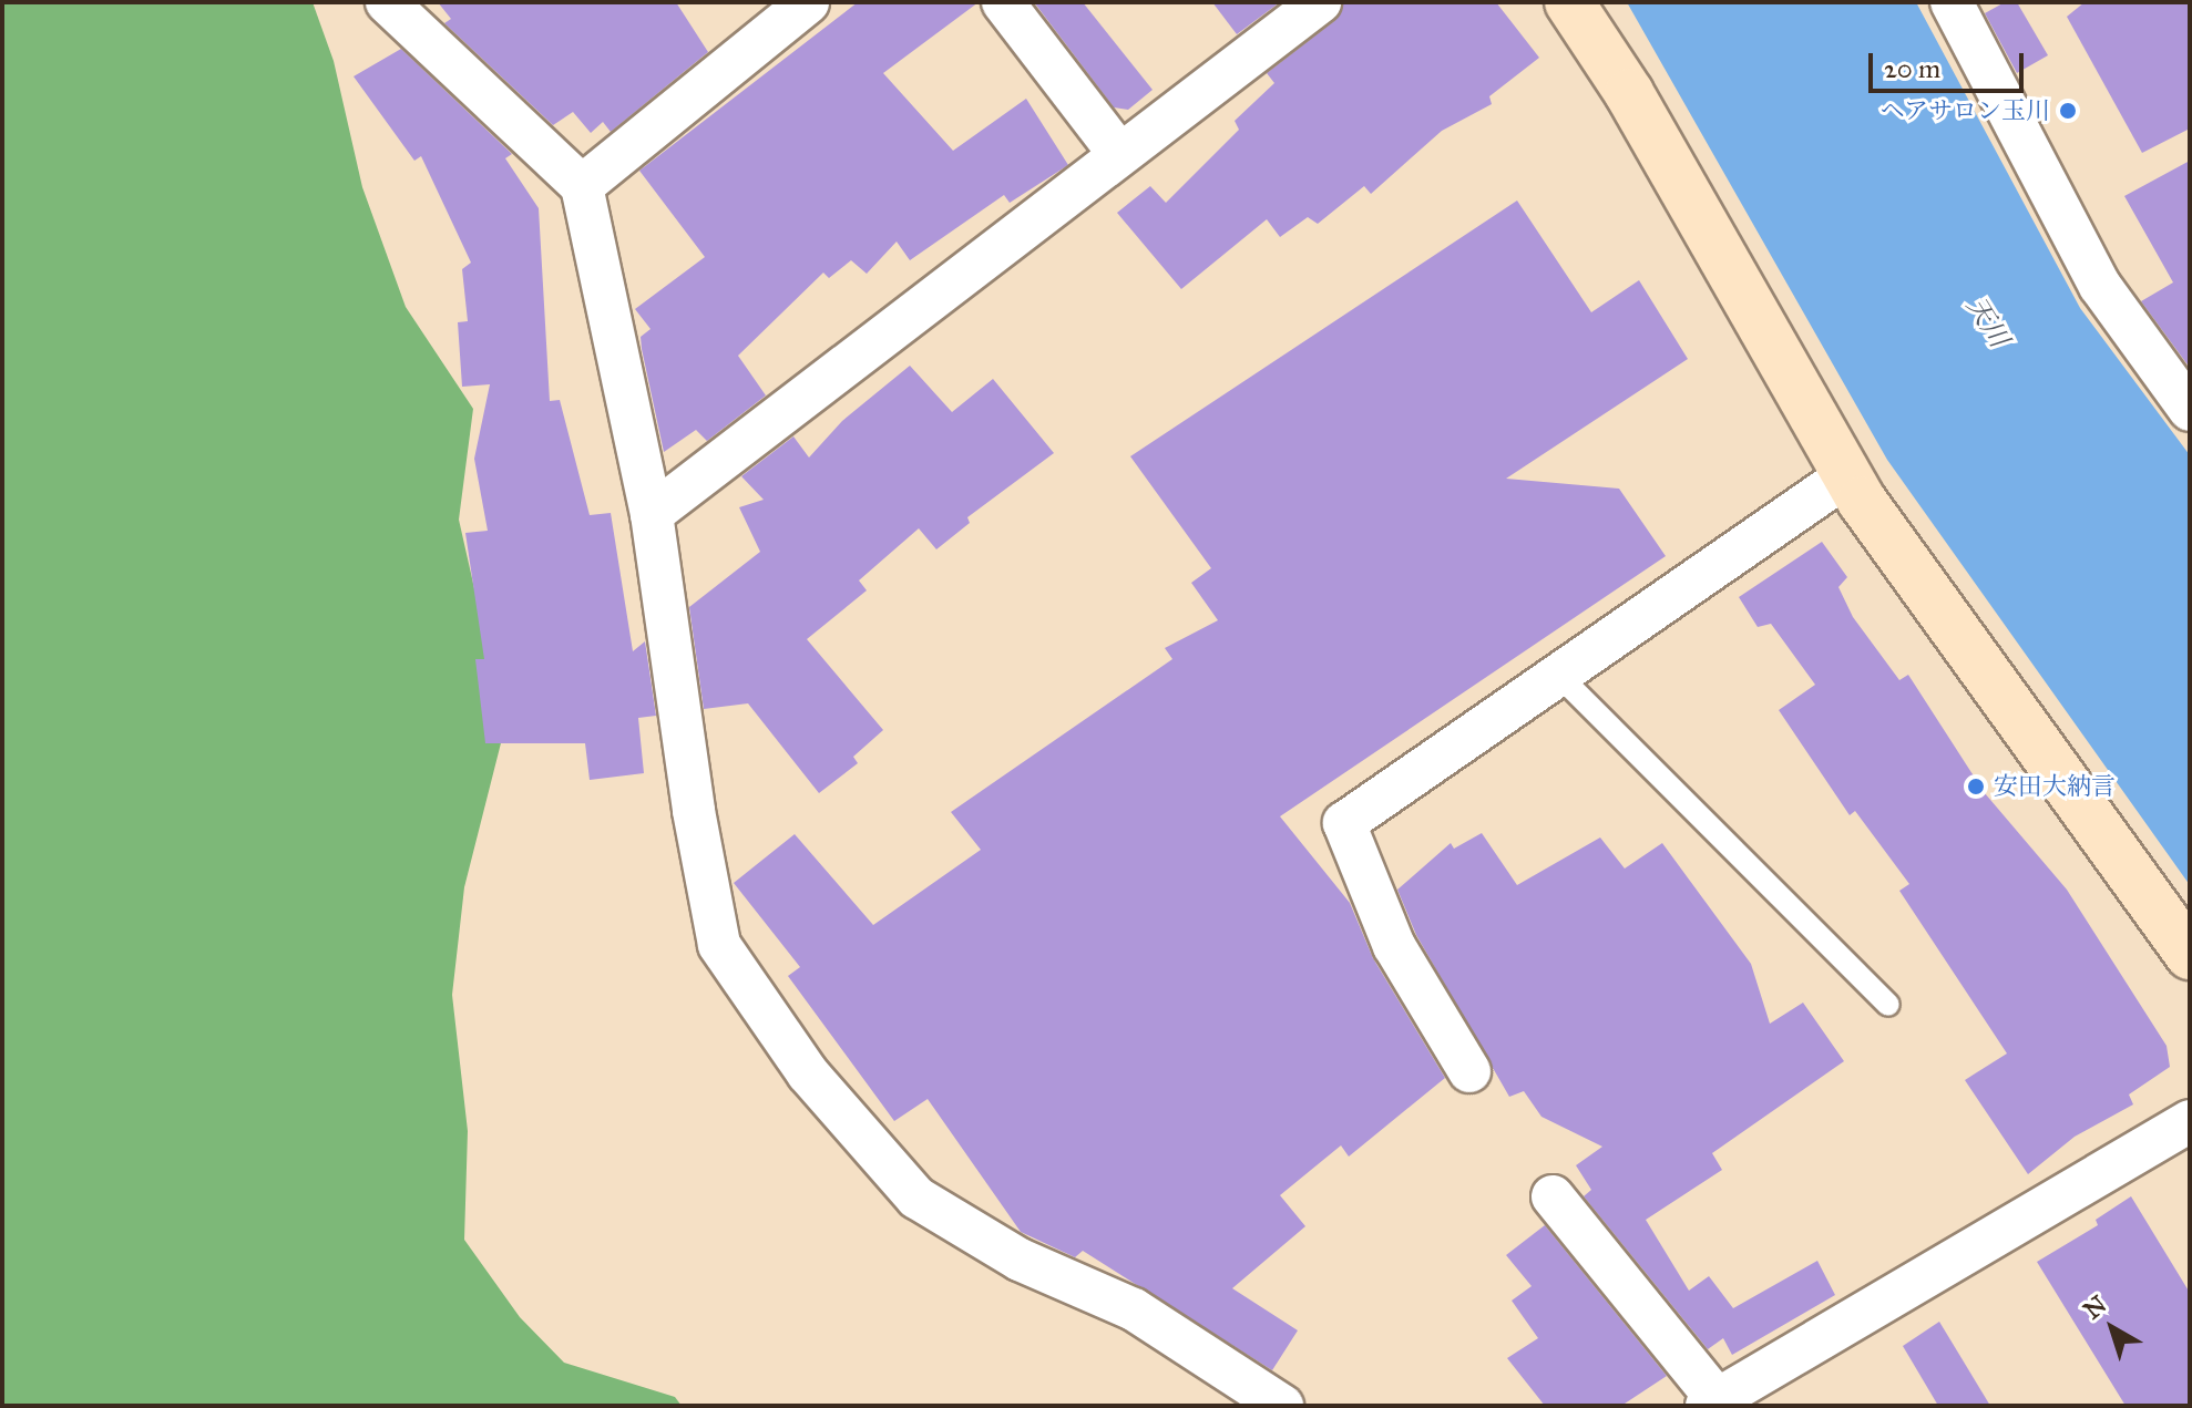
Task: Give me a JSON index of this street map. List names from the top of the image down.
{
  "water": ["天川"],
  "places": ["ヘアサロン玉川", "安田大納言"],
  "scale_bar": "20 m",
  "north": "top left"
}
